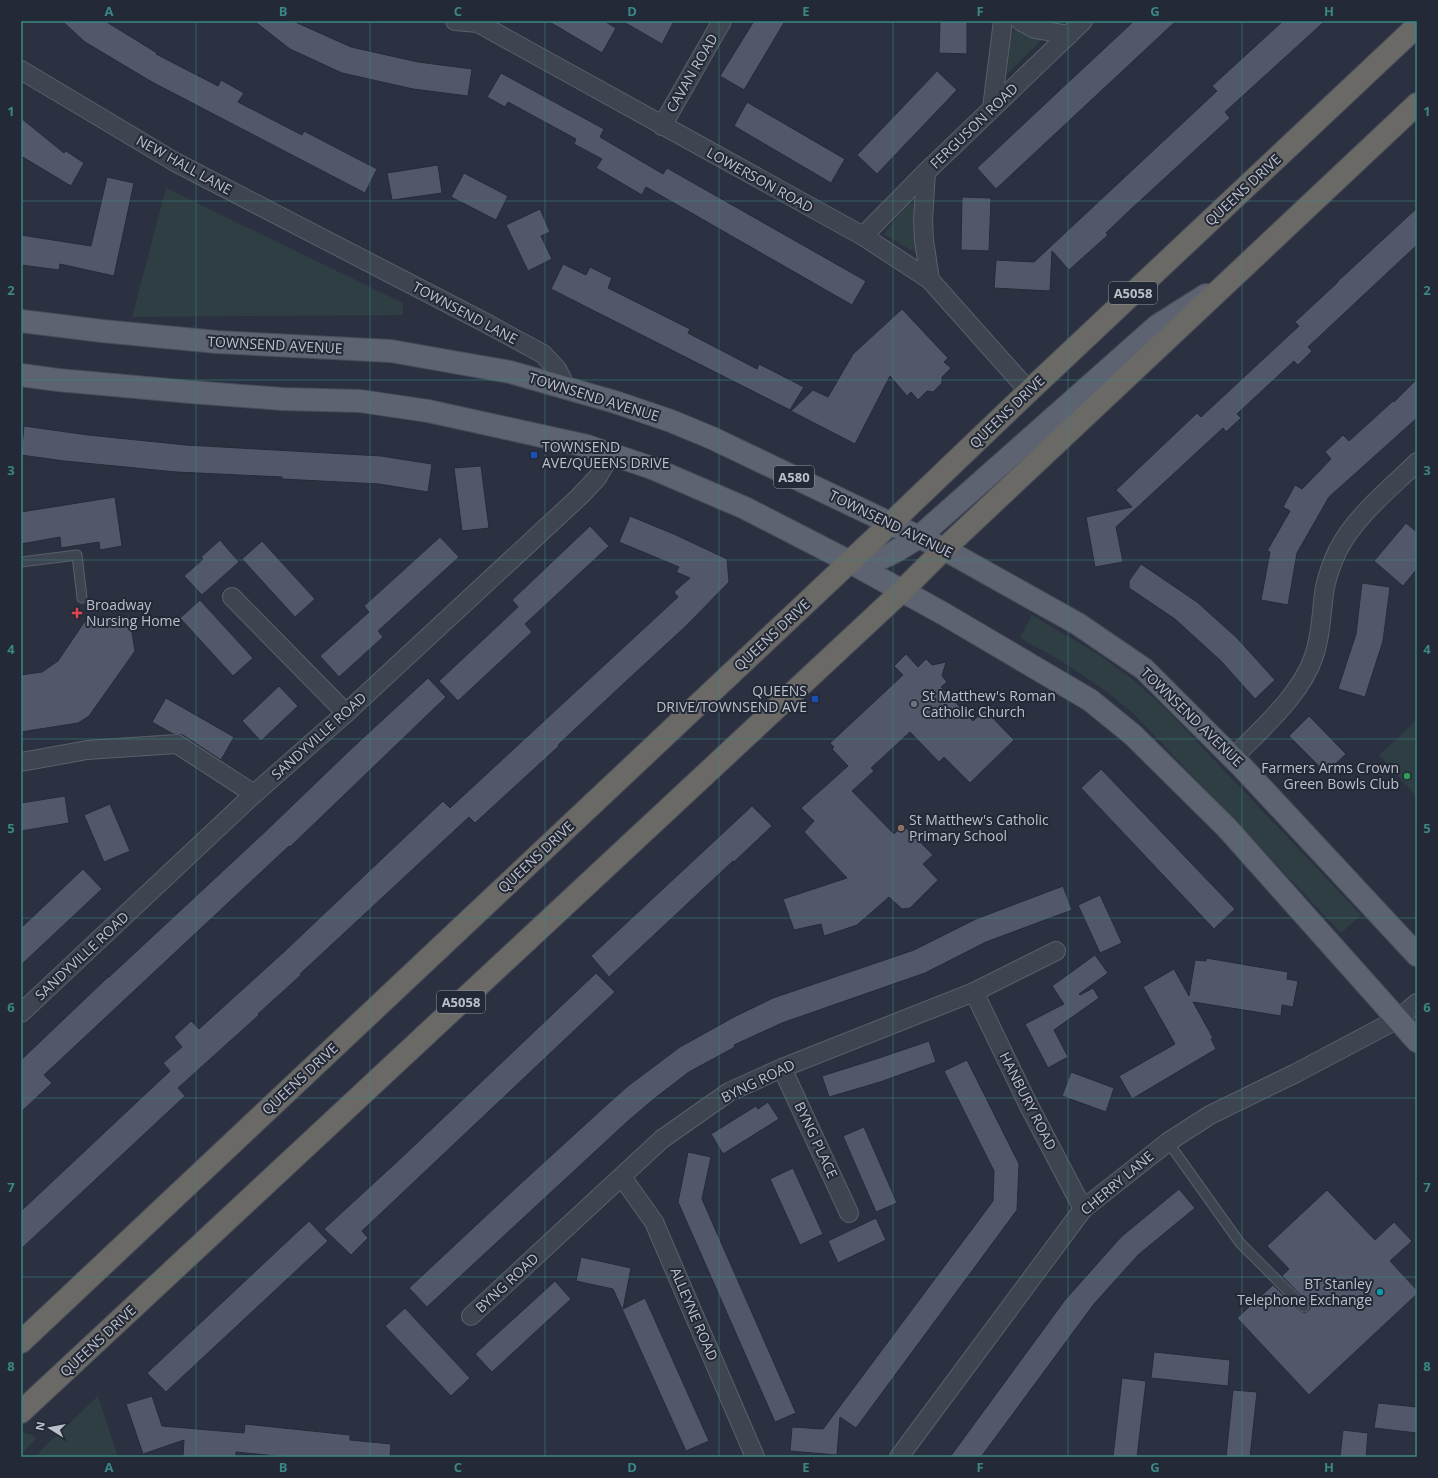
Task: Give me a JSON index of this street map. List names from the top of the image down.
{
  "streets": {
    "highway": ["QUEENS DRIVE", "A5058"],
    "main road": ["TOWNSEND AVENUE", "A580"],
    "street": [
      "CAVAN ROAD",
      "FERGUSON ROAD",
      "NEW HALL LANE",
      "LOWERSON ROAD",
      "TOWNSEND LANE",
      "SANDYVILLE ROAD",
      "BYNG ROAD",
      "HANBURY ROAD",
      "BYNG PLACE",
      "CHERRY LANE",
      "ALLEYNE ROAD"
    ]
  },
  "crossings": [
    ["CAVAN ROAD", "LOWERSON ROAD"],
    ["FERGUSON ROAD", "LOWERSON ROAD"],
    ["NEW HALL LANE", "TOWNSEND LANE"],
    ["LOWERSON ROAD", "QUEENS DRIVE"],
    ["QUEENS DRIVE", "TOWNSEND AVENUE"],
    ["TOWNSEND LANE", "TOWNSEND AVENUE"],
    ["BYNG ROAD", "HANBURY ROAD"],
    ["BYNG ROAD", "BYNG PLACE"],
    ["BYNG ROAD", "ALLEYNE ROAD"],
    ["HANBURY ROAD", "CHERRY LANE"]
  ],
  "places": {
    "transit": ["TOWNSEND AVE/QUEENS DRIVE", "QUEENS DRIVE/TOWNSEND AVE"],
    "health": ["Broadway Nursing Home"],
    "other": [
      "St Matthew's Roman Catholic Church",
      "Farmers Arms Crown Green Bowls Club",
      "St Matthew's Catholic Primary School",
      "BT Stanley Telephone Exchange"
    ]
  },
  "north": "left",
  "grid": {
    "columns": [
      "A",
      "B",
      "C",
      "D",
      "E",
      "F",
      "G",
      "H"
    ],
    "rows": [
      "1",
      "2",
      "3",
      "4",
      "5",
      "6",
      "7",
      "8"
    ]
  }
}
